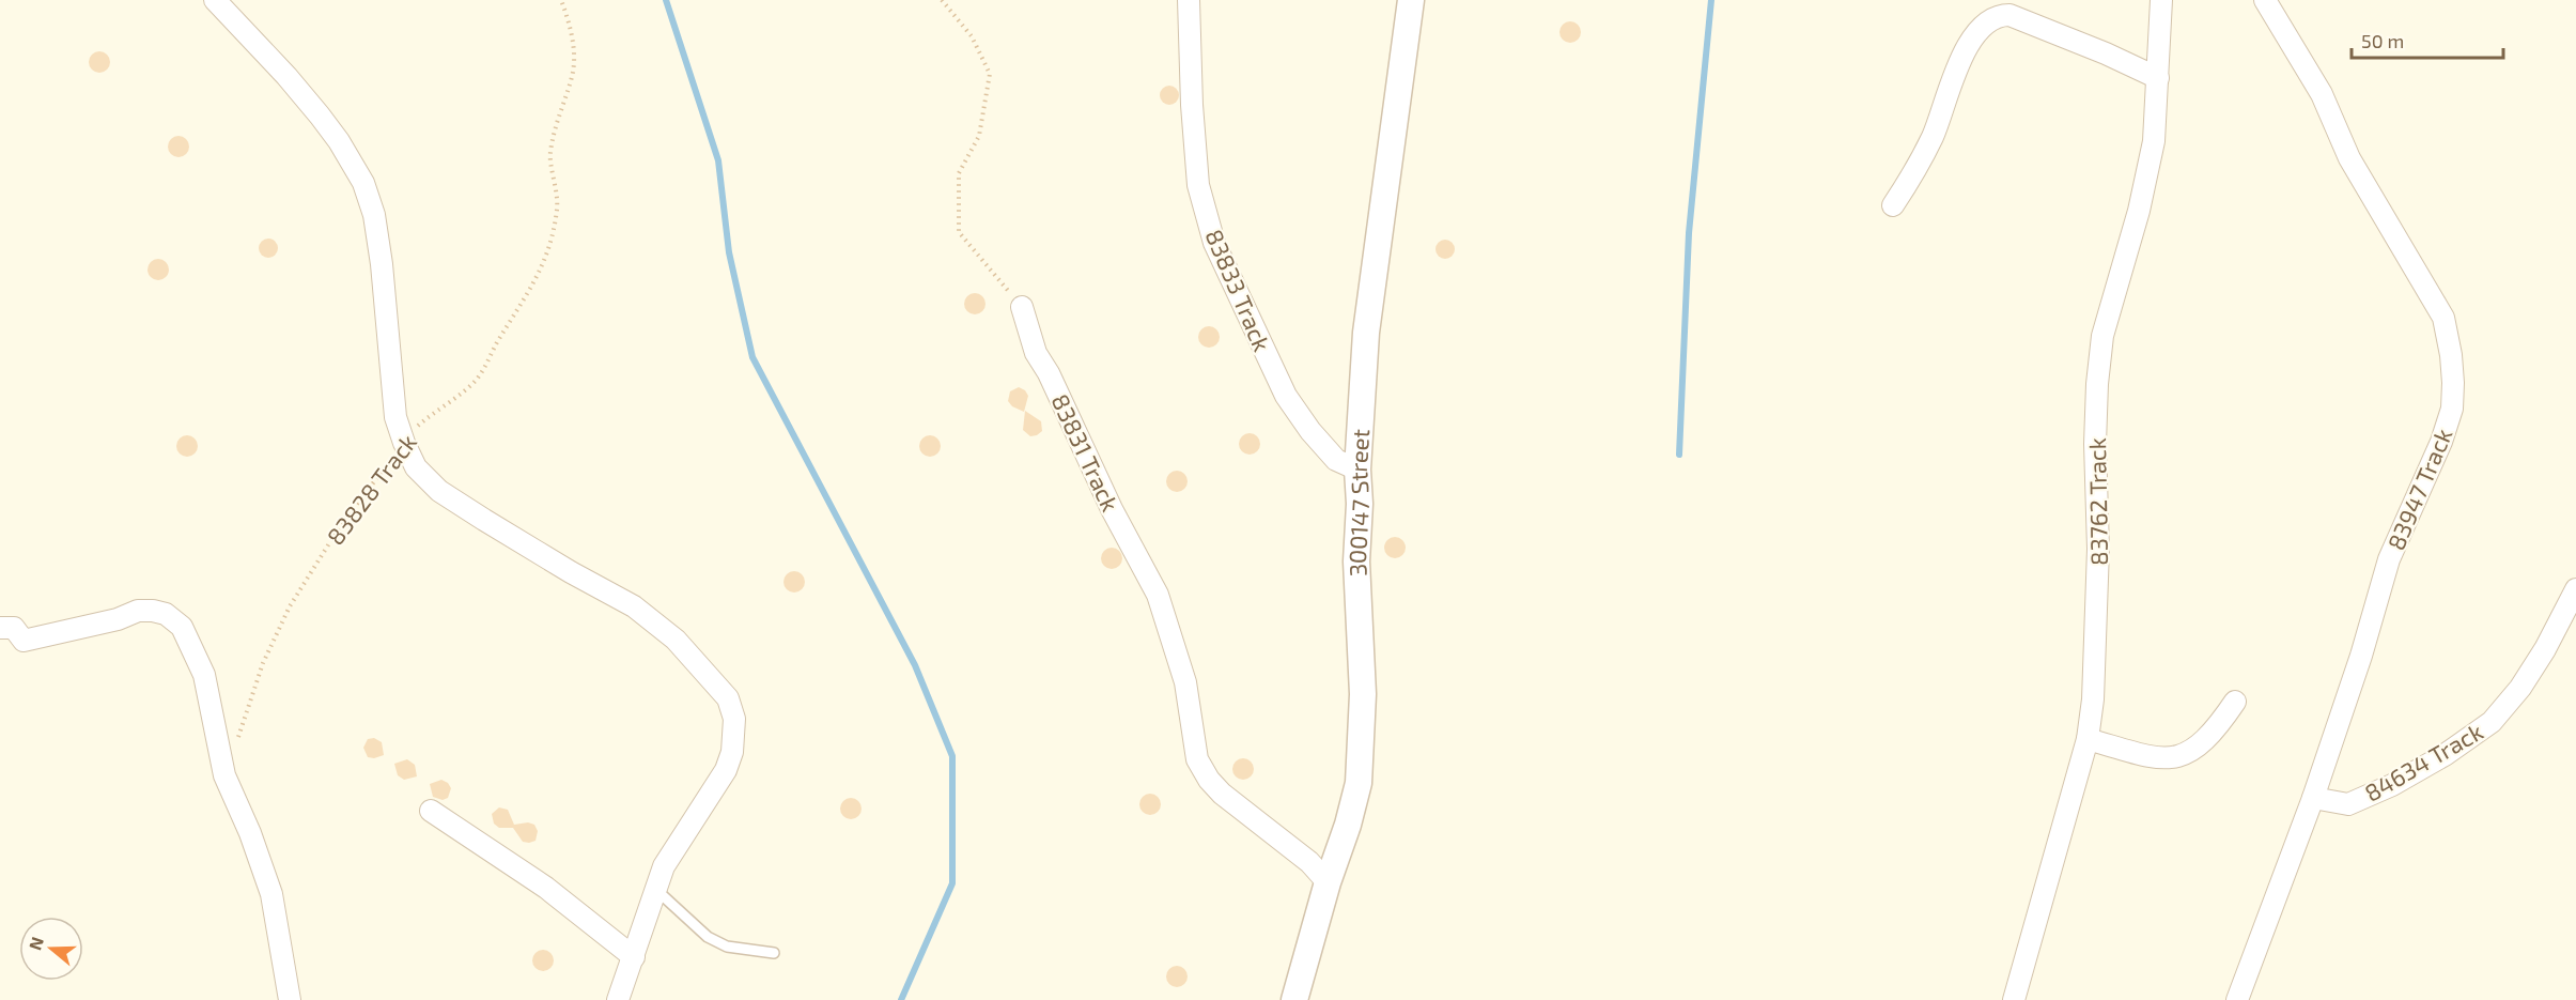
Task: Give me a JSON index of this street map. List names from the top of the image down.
{
  "streets": {
    "street": [
      "83833 Track",
      "83831 Track",
      "83947 Track",
      "83762 Track",
      "300147 Street",
      "84634 Track"
    ],
    "path": ["83828 Track"]
  },
  "crossings": [
    ["83833 Track", "300147 Street"],
    ["83831 Track", "300147 Street"],
    ["83947 Track", "84634 Track"]
  ],
  "scale_bar": "50 m",
  "north": "left"
}
